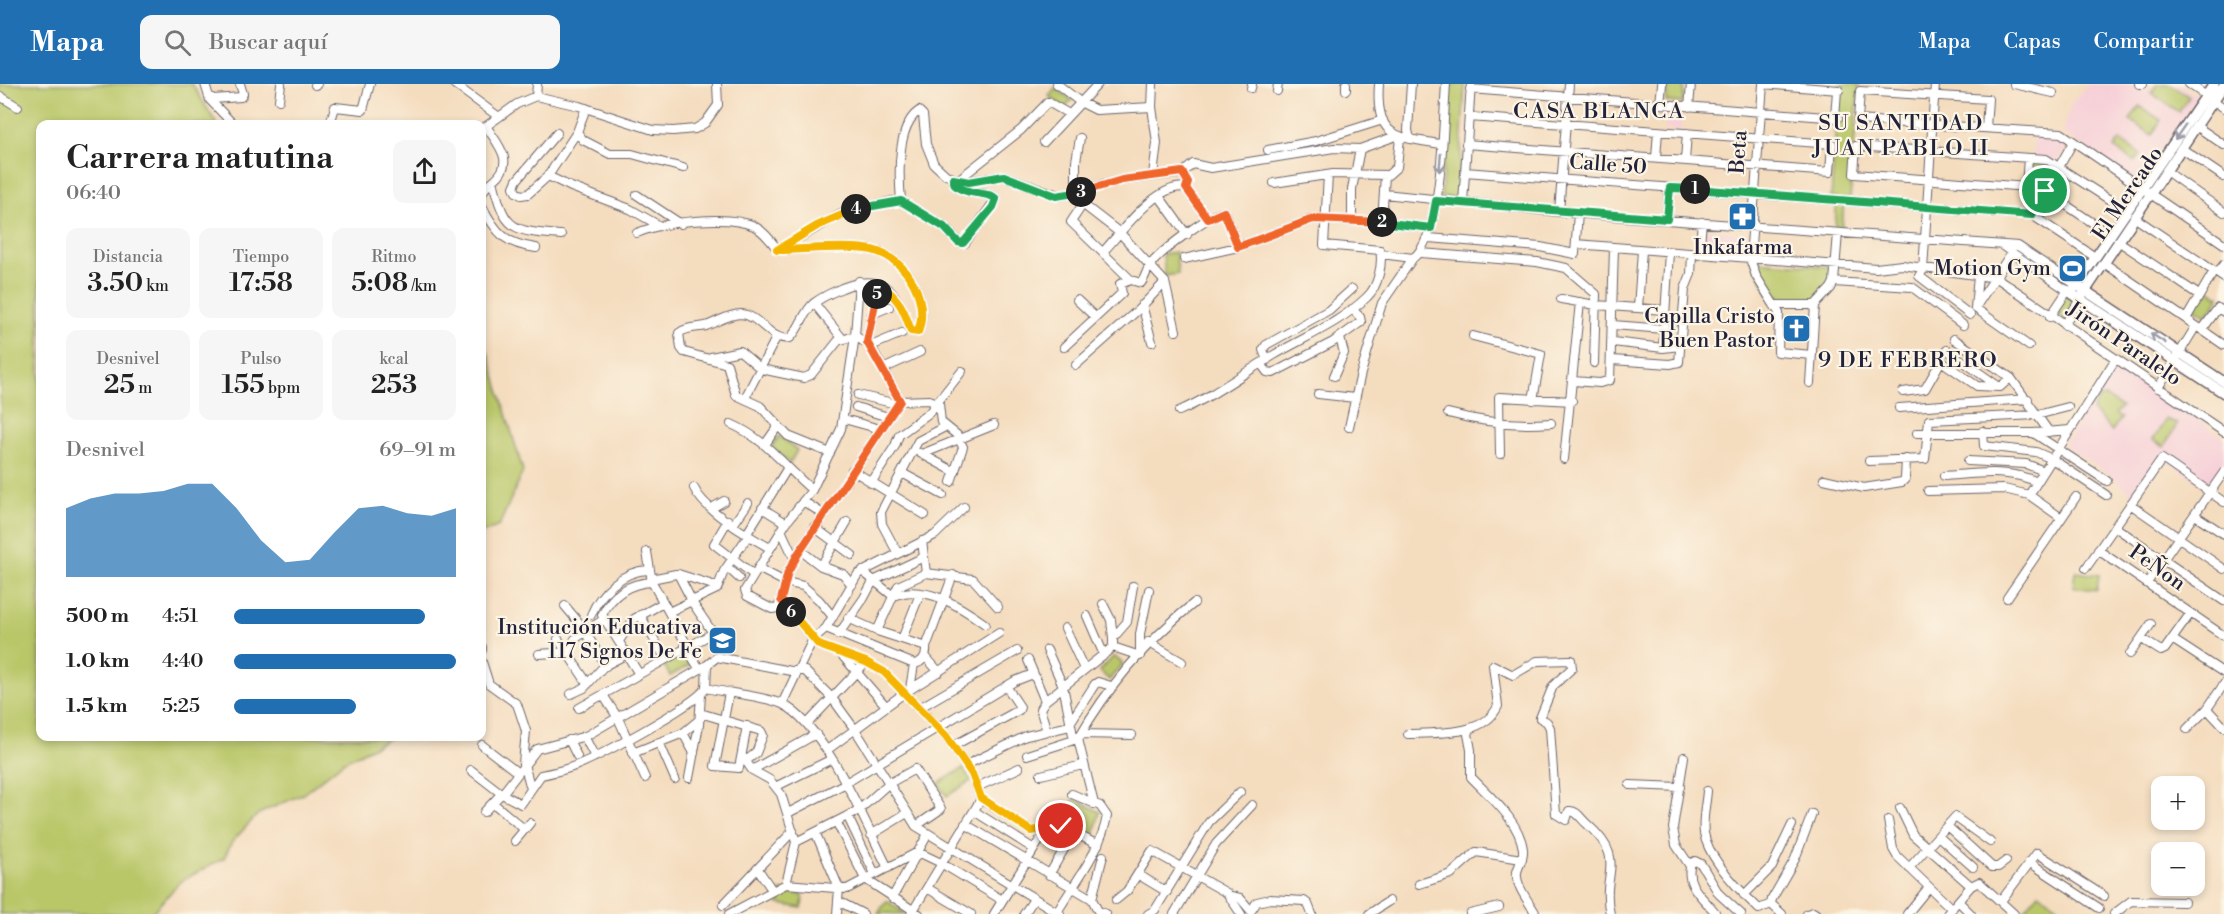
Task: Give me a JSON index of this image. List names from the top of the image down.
{
  "streets": {
    "main road": ["El Mercado"],
    "street": [
      "Beta",
      "Calle 50",
      "Jirón Paralelo",
      "PeÑon"
    ]
  },
  "crossings": [
    ["Beta", "Calle 50"],
    ["Beta", "Jirón Paralelo"],
    ["Calle 50", "El Mercado"],
    ["El Mercado", "Jirón Paralelo"]
  ],
  "districts": ["CASA BLANCA", "SU SANTIDAD JUAN PABLO II", "9 DE FEBRERO"],
  "places": {
    "pharmacy": ["Inkafarma"],
    "sports": ["Motion Gym"],
    "church": ["Capilla Cristo Buen Pastor"],
    "school or university": ["Institución Educativa 117 Signos De Fe"]
  },
  "page": {
    "header": "Mapa",
    "search": "Buscar aquí",
    "nav": ["Mapa", "Capas", "Compartir"],
    "heading": ["Carrera matutina", "06:40"],
    "pins": [
      "1",
      "3",
      "4",
      "2",
      "5",
      "6"
    ],
    "stats": [
      ["Distancia", "3.50 km"],
      ["Tiempo", "17:58"],
      ["Ritmo", "5:08 /km"],
      ["Desnivel", "25 m"],
      ["Pulso", "155 bpm"],
      ["kcal", "253"]
    ],
    "chart": ["Desnivel", "69–91 m"],
    "list": [
      {
        "name": "500 m",
        "note": "4:51"
      },
      {
        "name": "1.0 km",
        "note": "4:40"
      },
      {
        "name": "1.5 km",
        "note": "5:25"
      }
    ],
    "map_buttons": ["+", "−"]
  }
}
